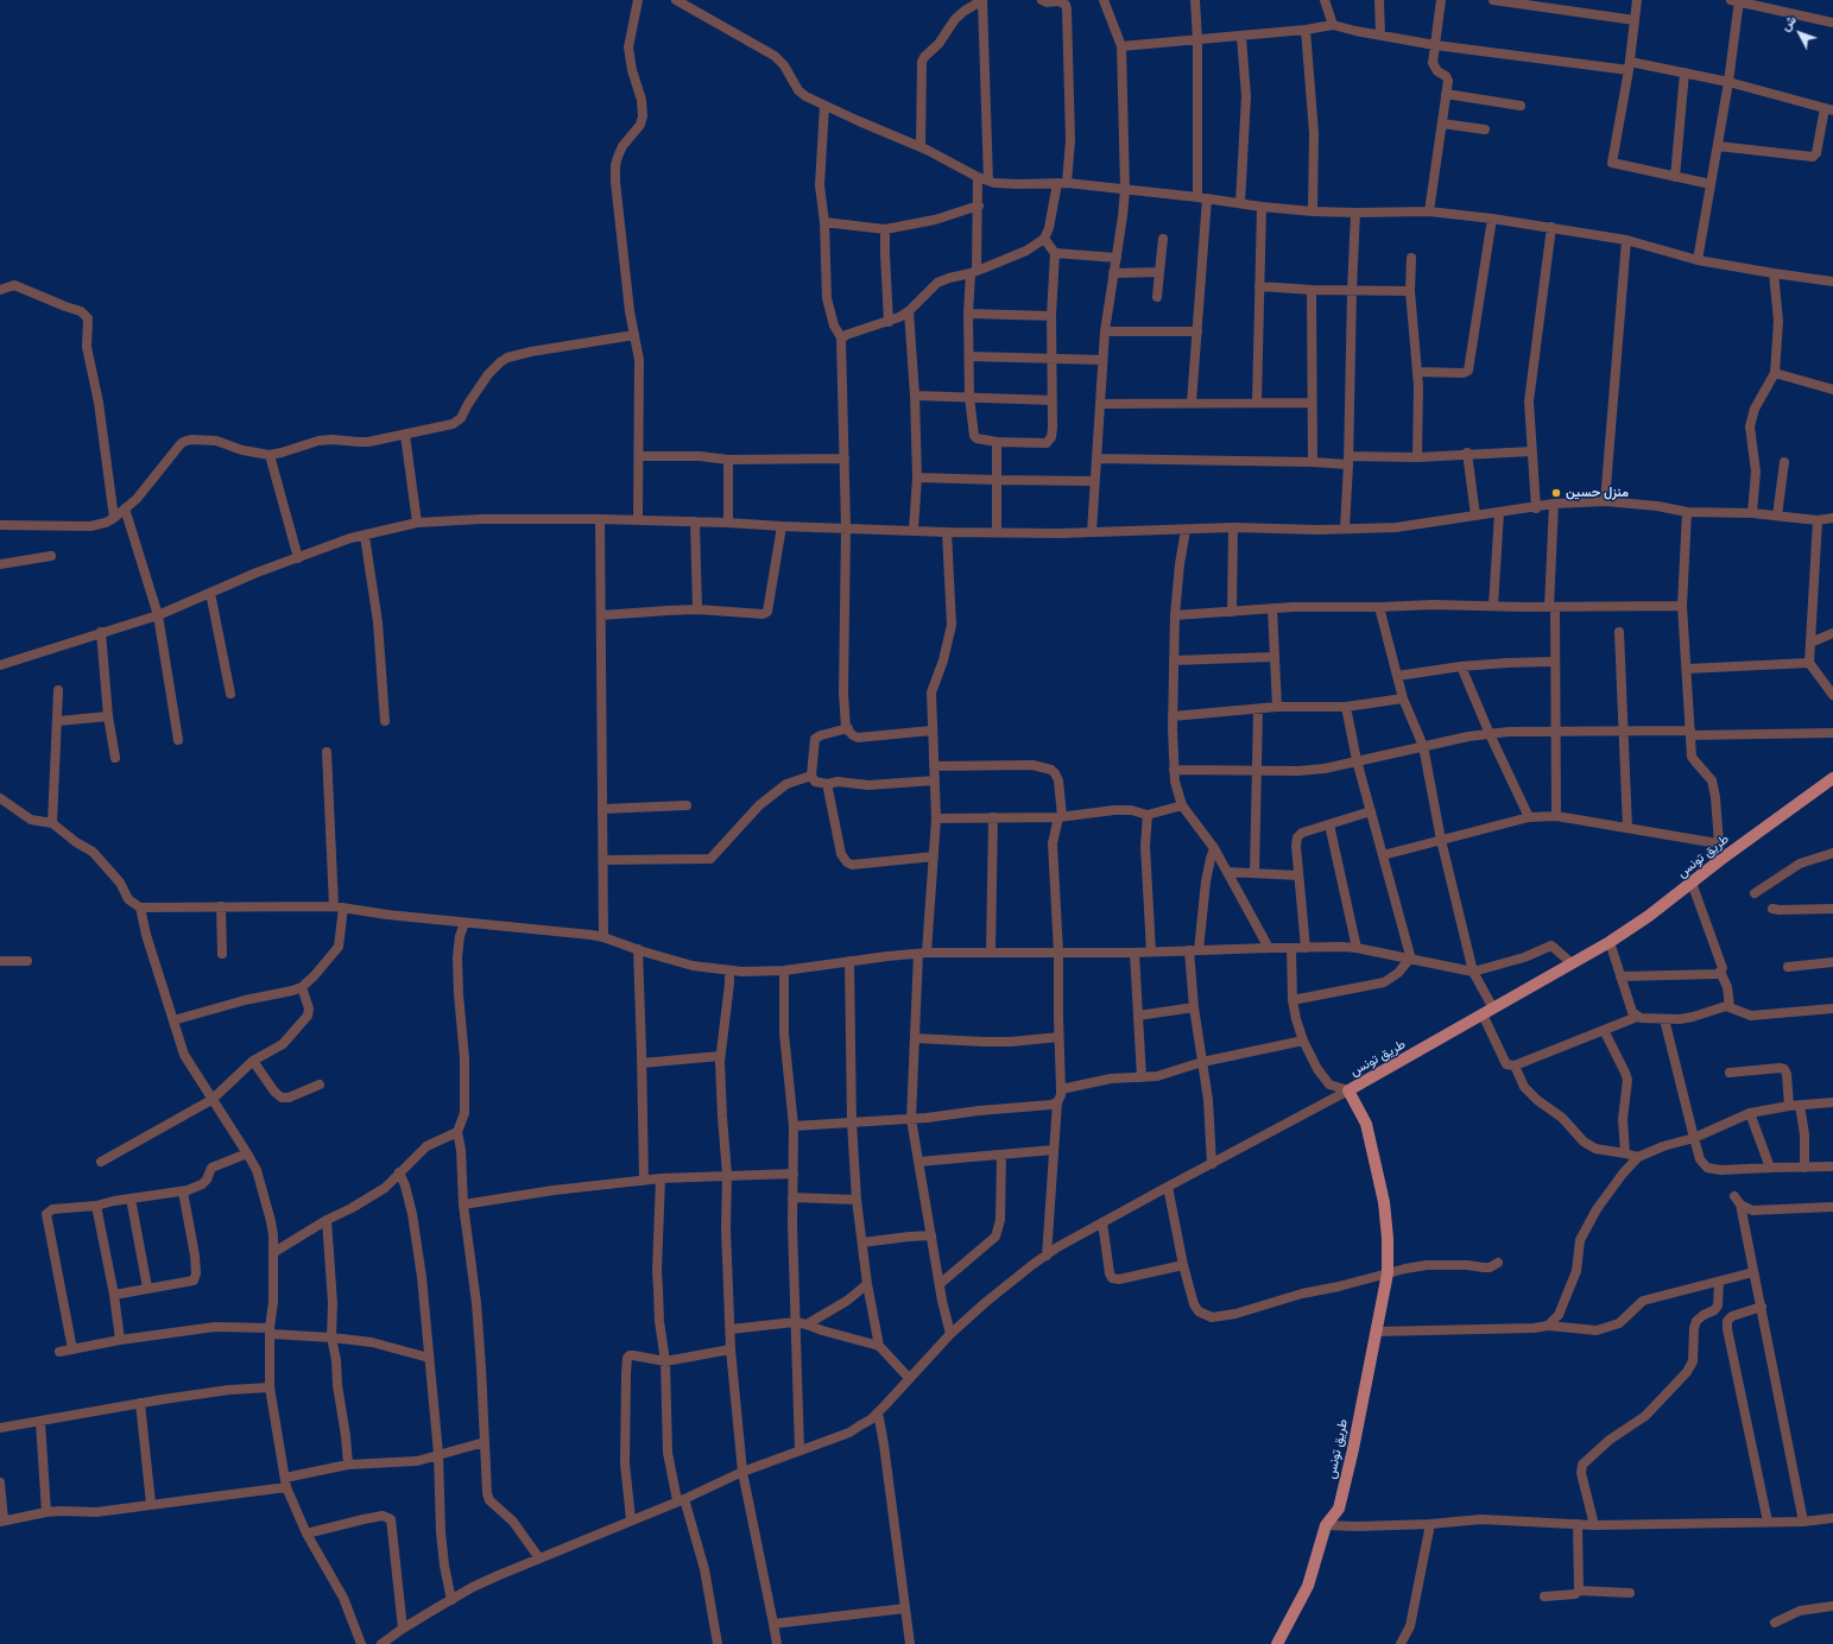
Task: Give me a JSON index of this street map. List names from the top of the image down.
{
  "streets": {
    "main road": ["طريق تونس"]
  },
  "places": ["منزل حسين"],
  "north": "top left"
}
